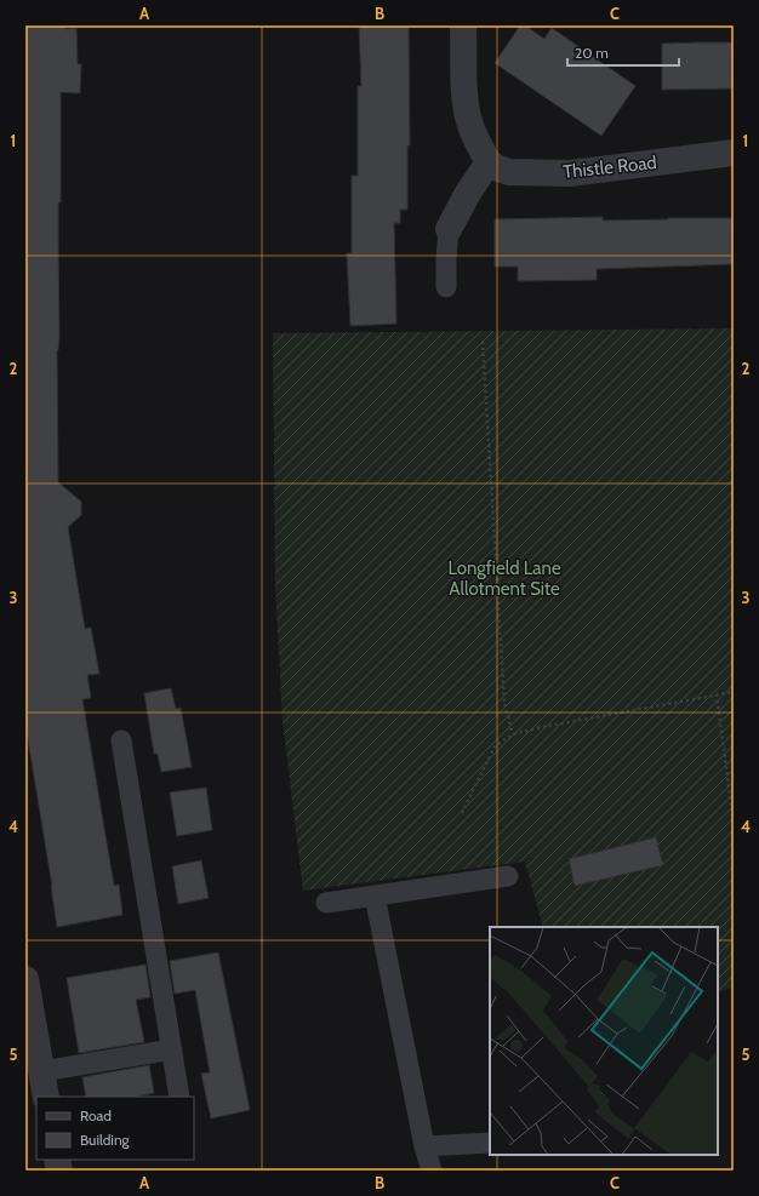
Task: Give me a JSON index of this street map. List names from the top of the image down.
{
  "streets": {
    "street": ["Thistle Road"]
  },
  "parks": ["Longfield Lane Allotment Site"],
  "legend": ["Road", "Building"],
  "scale_bar": "20 m",
  "grid": {
    "columns": ["A", "B", "C"],
    "rows": [
      "1",
      "2",
      "3",
      "4",
      "5"
    ]
  }
}
